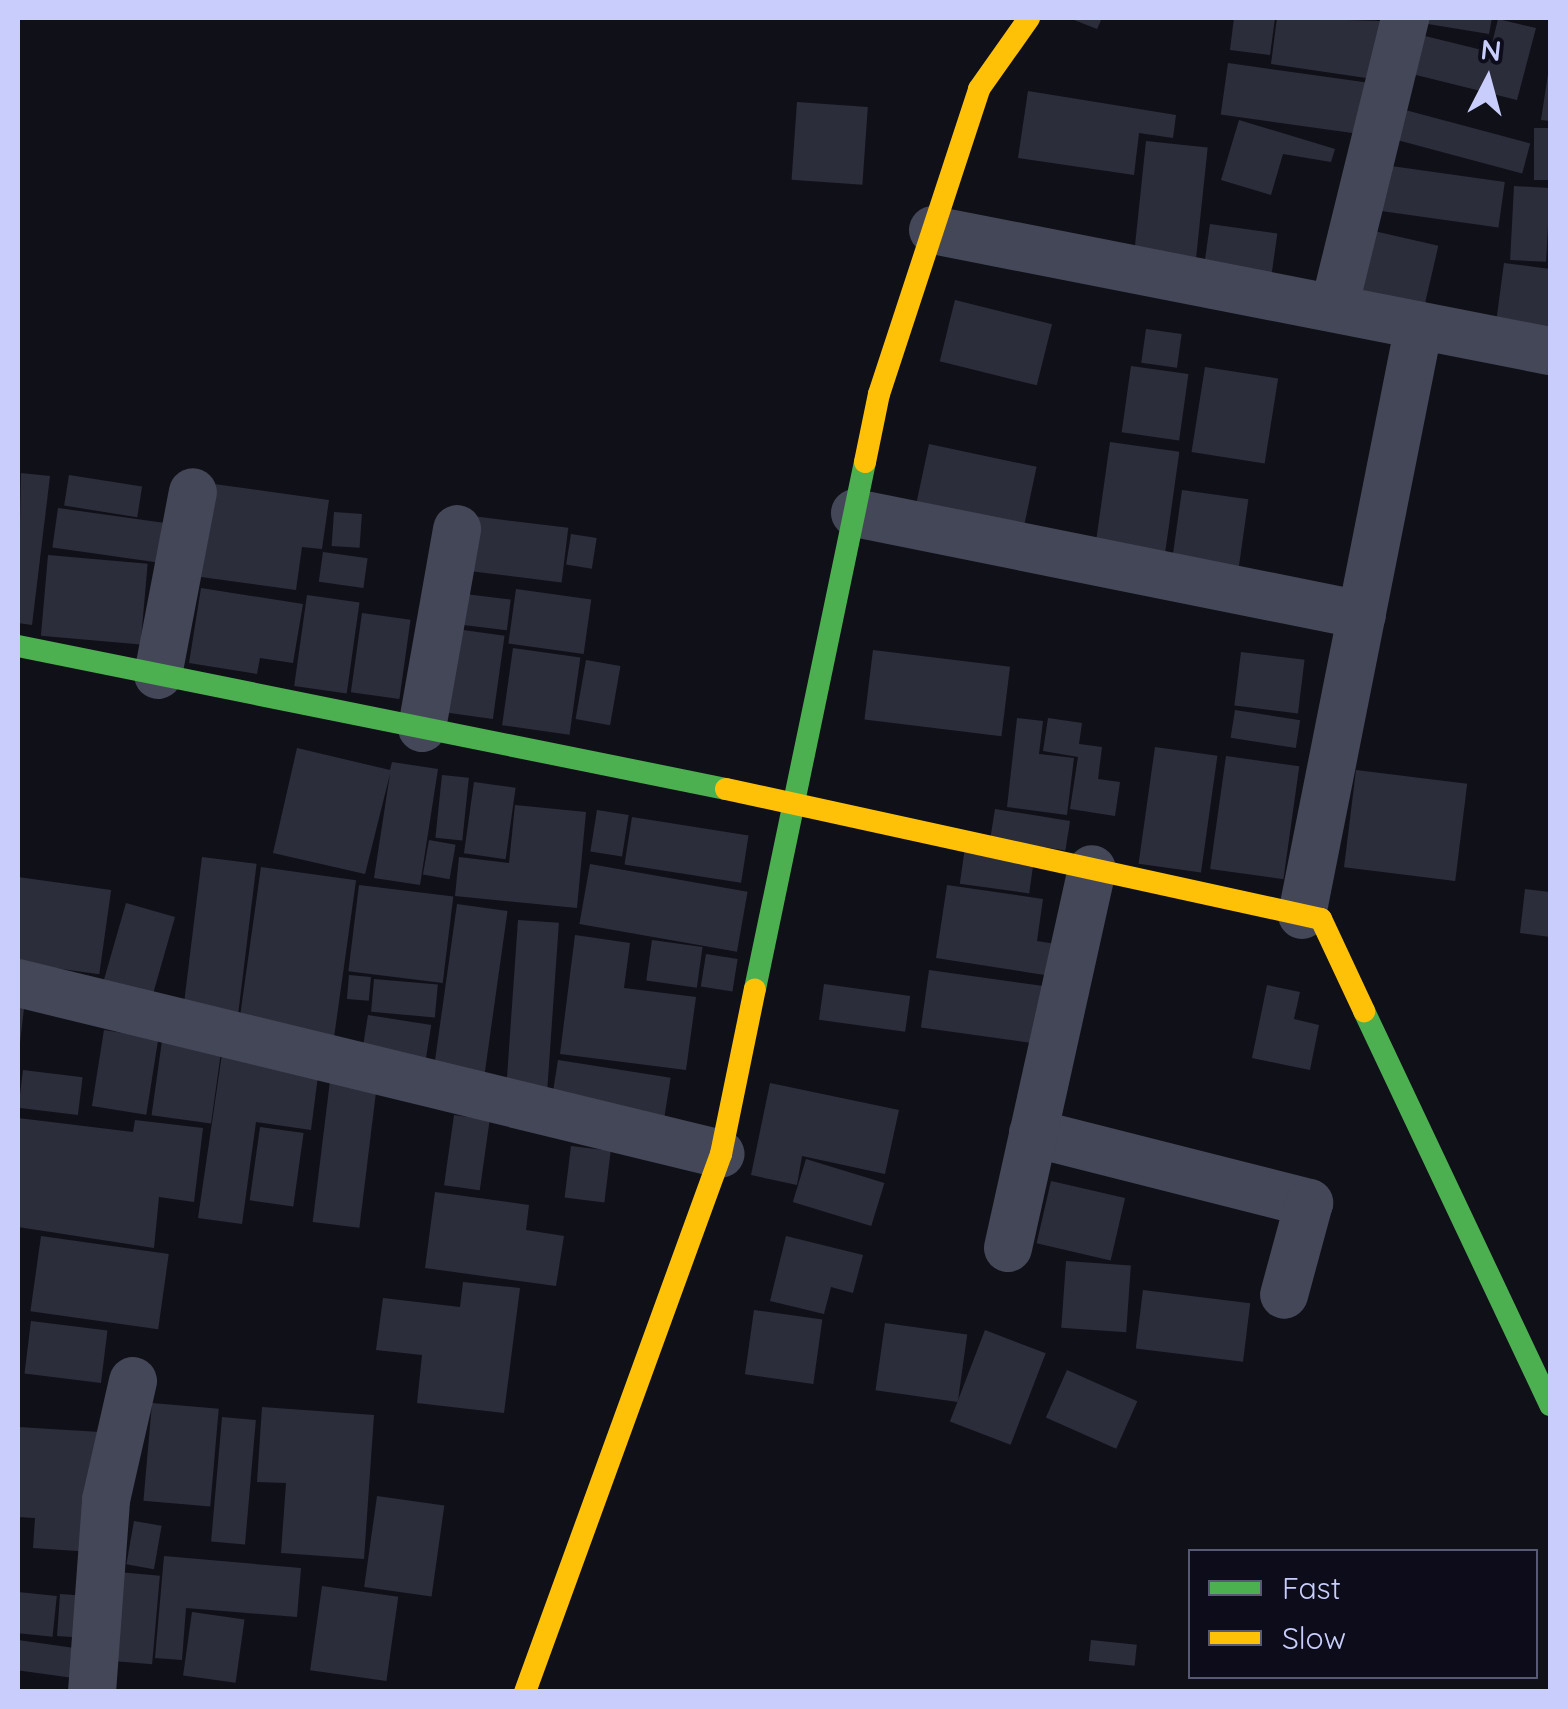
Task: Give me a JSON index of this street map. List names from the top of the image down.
{
  "legend": ["Fast", "Slow"],
  "north": "top"
}
